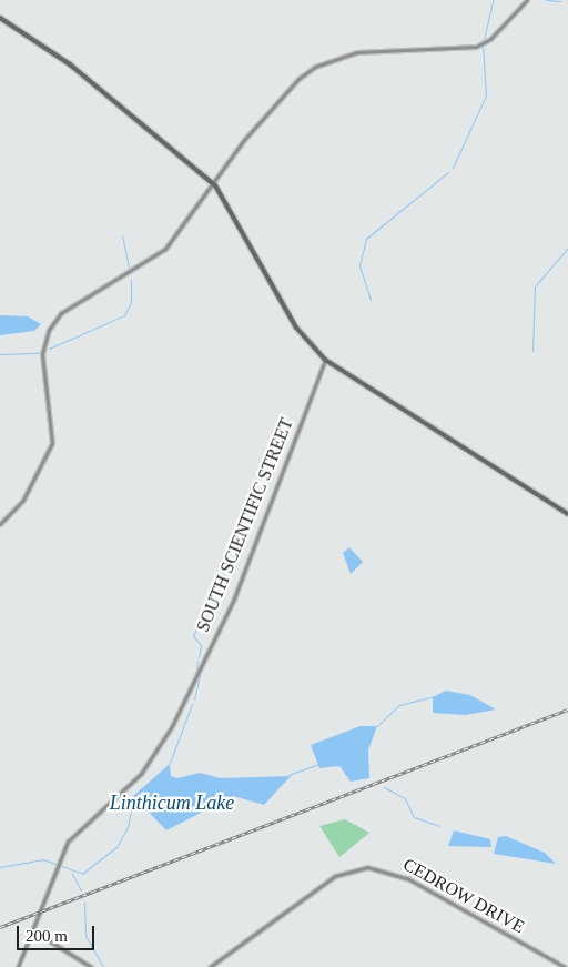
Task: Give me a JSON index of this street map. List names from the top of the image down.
{
  "streets": {
    "street": ["SOUTH SCIENTIFIC STREET", "CEDROW DRIVE"]
  },
  "water": ["Linthicum Lake"],
  "scale_bar": "200 m"
}
